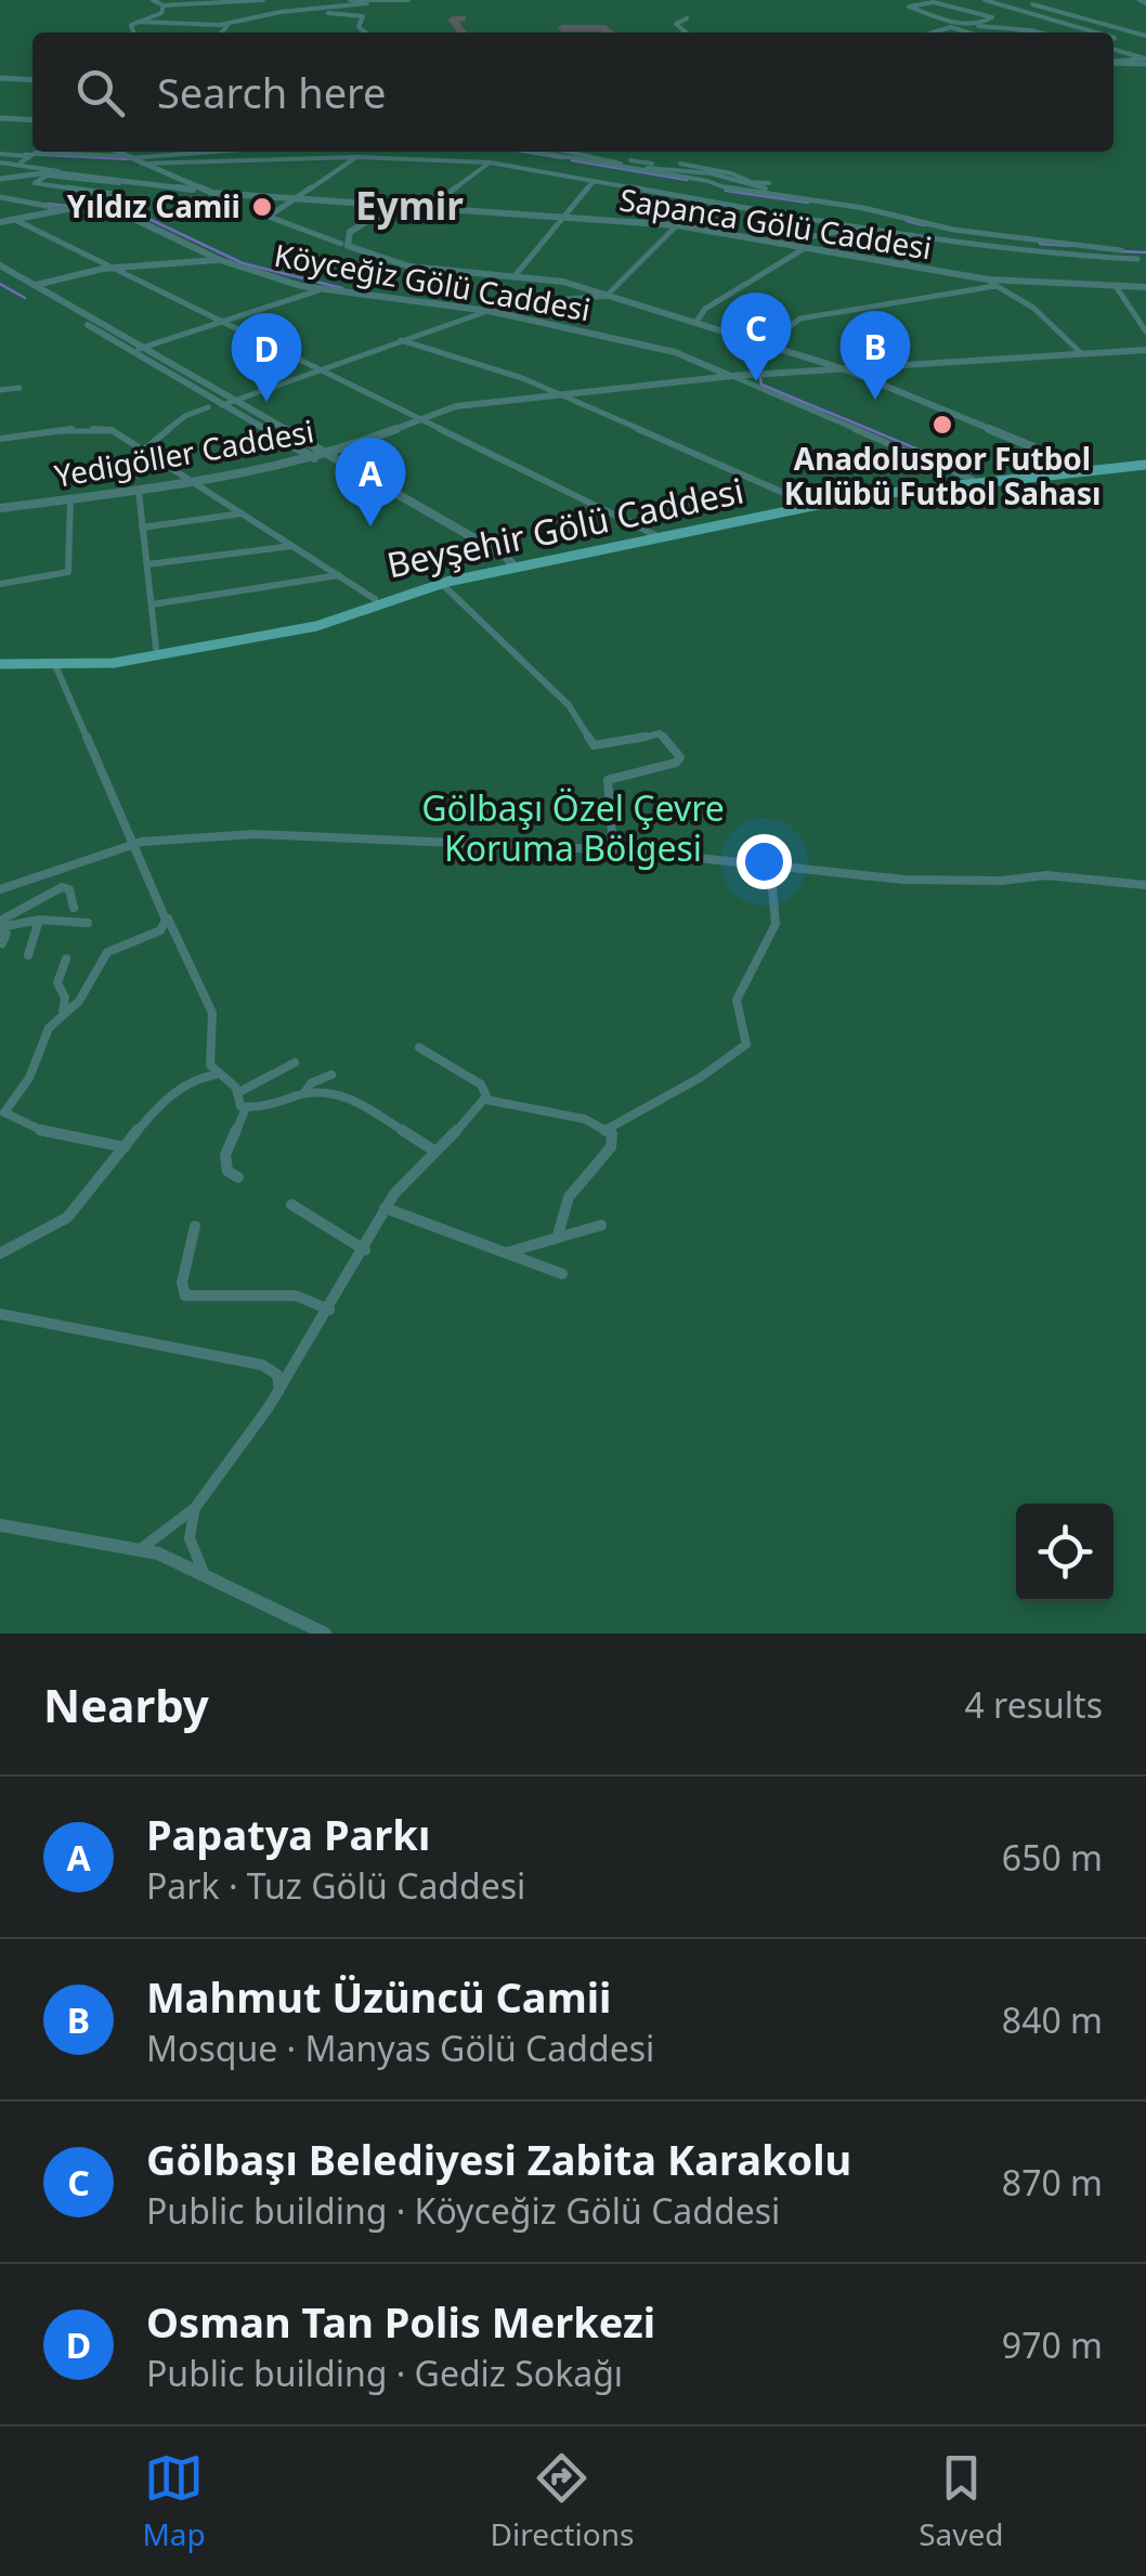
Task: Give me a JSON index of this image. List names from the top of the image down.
{
  "streets": {
    "main road": ["Beyşehir Gölü Caddesi"],
    "street": ["Sapanca Gölü Caddesi", "Köyceğiz Gölü Caddesi", "Yedigöller Caddesi"]
  },
  "crossings": [
    ["Köyceğiz Gölü Caddesi", "Yedigöller Caddesi"],
    ["Köyceğiz Gölü Caddesi", "Beyşehir Gölü Caddesi"]
  ],
  "districts": ["Eymir"],
  "parks": ["Gölbaşı Özel Çevre Koruma Bölgesi"],
  "places": ["Yıldız Camii", "Anadoluspor Futbol Kulübü Futbol Sahası"],
  "page": {
    "search": "Search here",
    "pins": [
      "C",
      "B",
      "D",
      "A"
    ],
    "heading": ["Nearby", "4 results"],
    "list": [
      {
        "mark": "A",
        "name": "Papatya Parkı",
        "note": "Park · Tuz Gölü Caddesi",
        "value": "650 m"
      },
      {
        "mark": "B",
        "name": "Mahmut Üzüncü Camii",
        "note": "Mosque · Manyas Gölü Caddesi",
        "value": "840 m"
      },
      {
        "mark": "C",
        "name": "Gölbaşı Belediyesi Zabita Karakolu",
        "note": "Public building · Köyceğiz Gölü Caddesi",
        "value": "870 m"
      },
      {
        "mark": "D",
        "name": "Osman Tan Polis Merkezi",
        "note": "Public building · Gediz Sokağı",
        "value": "970 m"
      }
    ],
    "nav": ["Map", "Directions", "Saved"]
  }
}
